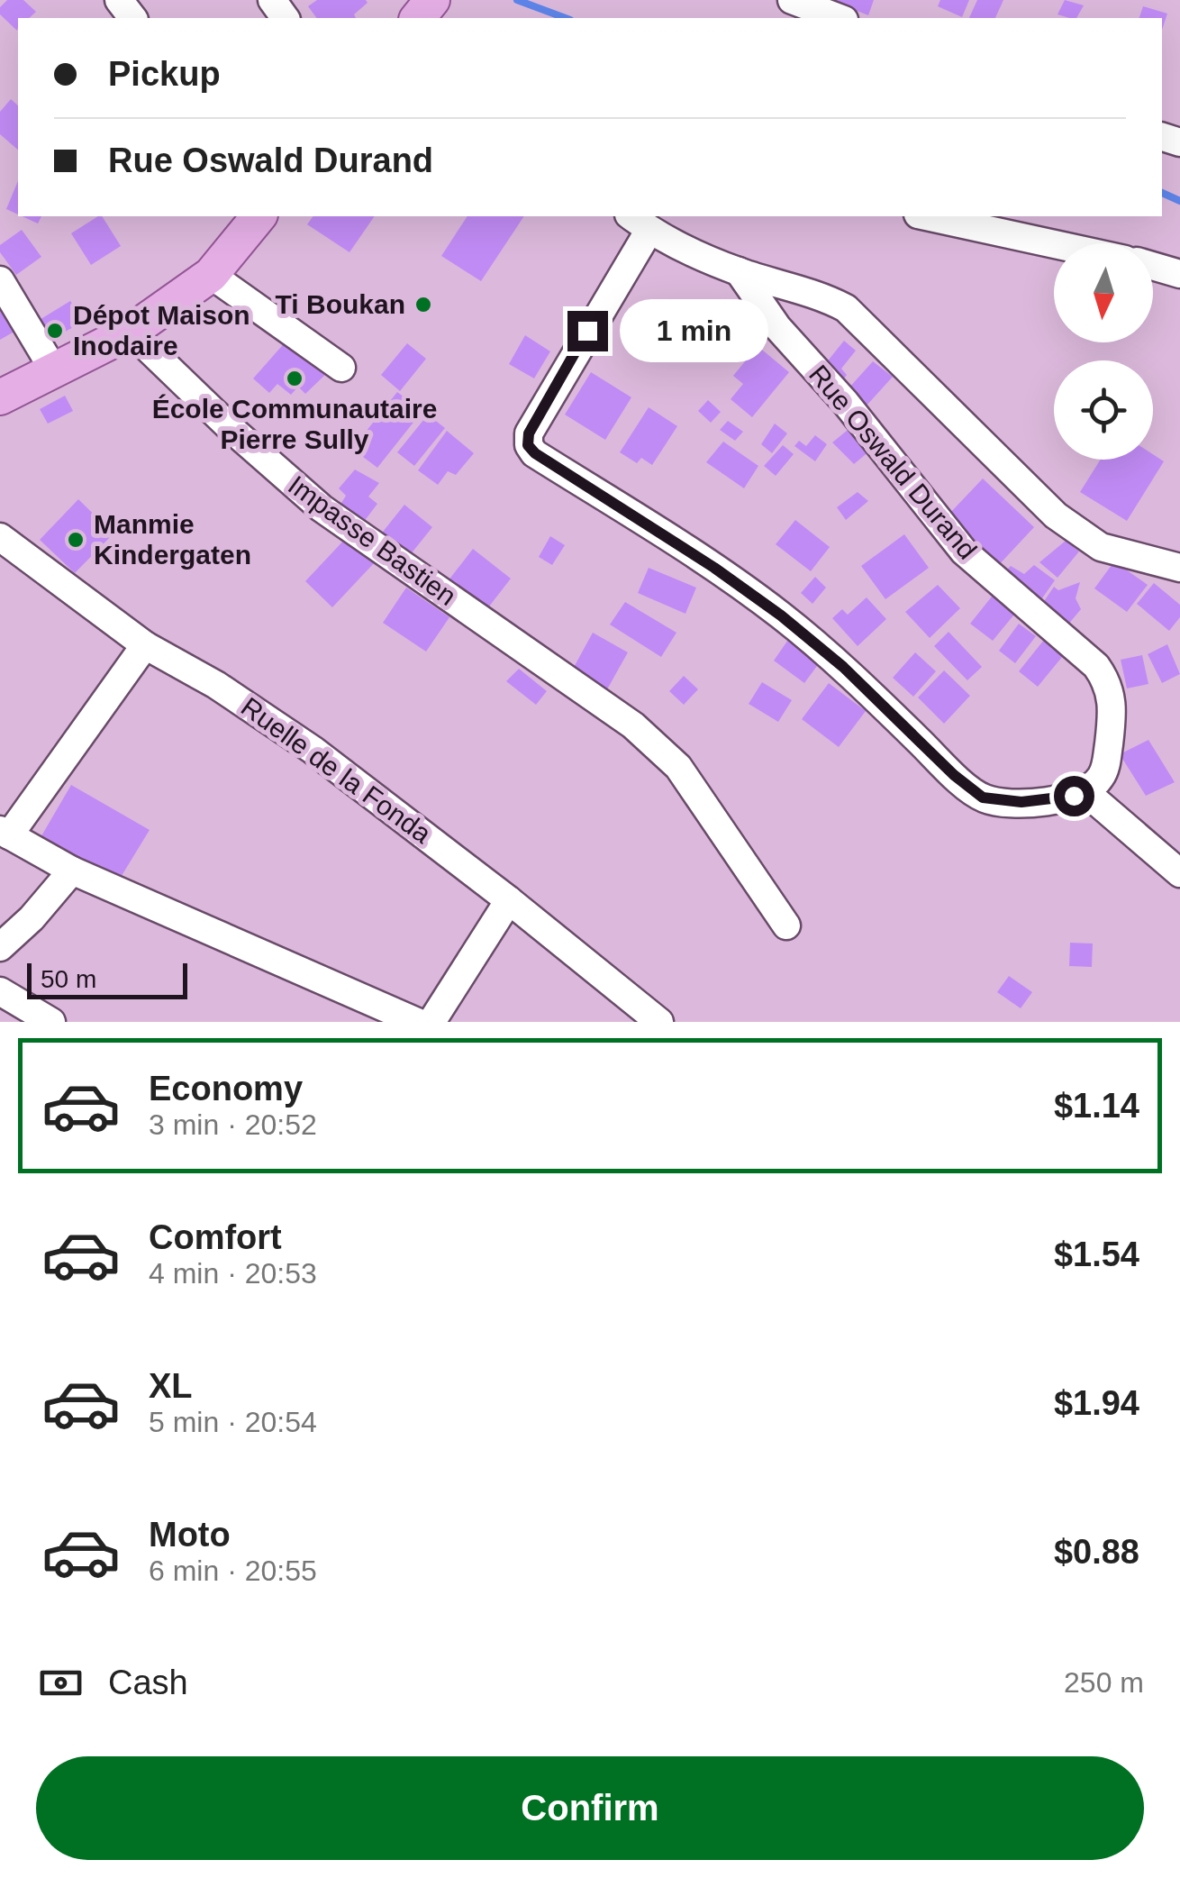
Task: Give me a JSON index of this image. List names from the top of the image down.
{
  "streets": {
    "street": ["Rue Oswald Durand", "Impasse Bastien", "Ruelle de la Fonda"]
  },
  "places": [
    "Ti Boukan",
    "Dépot Maison Inodaire",
    "École Communautaire Pierre Sully",
    "Manmie Kindergaten"
  ],
  "scale_bar": "50 m",
  "north": "bottom",
  "page": {
    "banner": ["Pickup", "Rue Oswald Durand"],
    "bubble": "1 min",
    "scale": "50 m",
    "list": [
      {
        "name": "Economy",
        "note": "3 min · 20:52",
        "value": "$1.14"
      },
      {
        "name": "Comfort",
        "note": "4 min · 20:53",
        "value": "$1.54"
      },
      {
        "name": "XL",
        "note": "5 min · 20:54",
        "value": "$1.94"
      },
      {
        "name": "Moto",
        "note": "6 min · 20:55",
        "value": "$0.88"
      }
    ],
    "pay": ["Cash", "250 m"],
    "buttons": "Confirm"
  }
}
